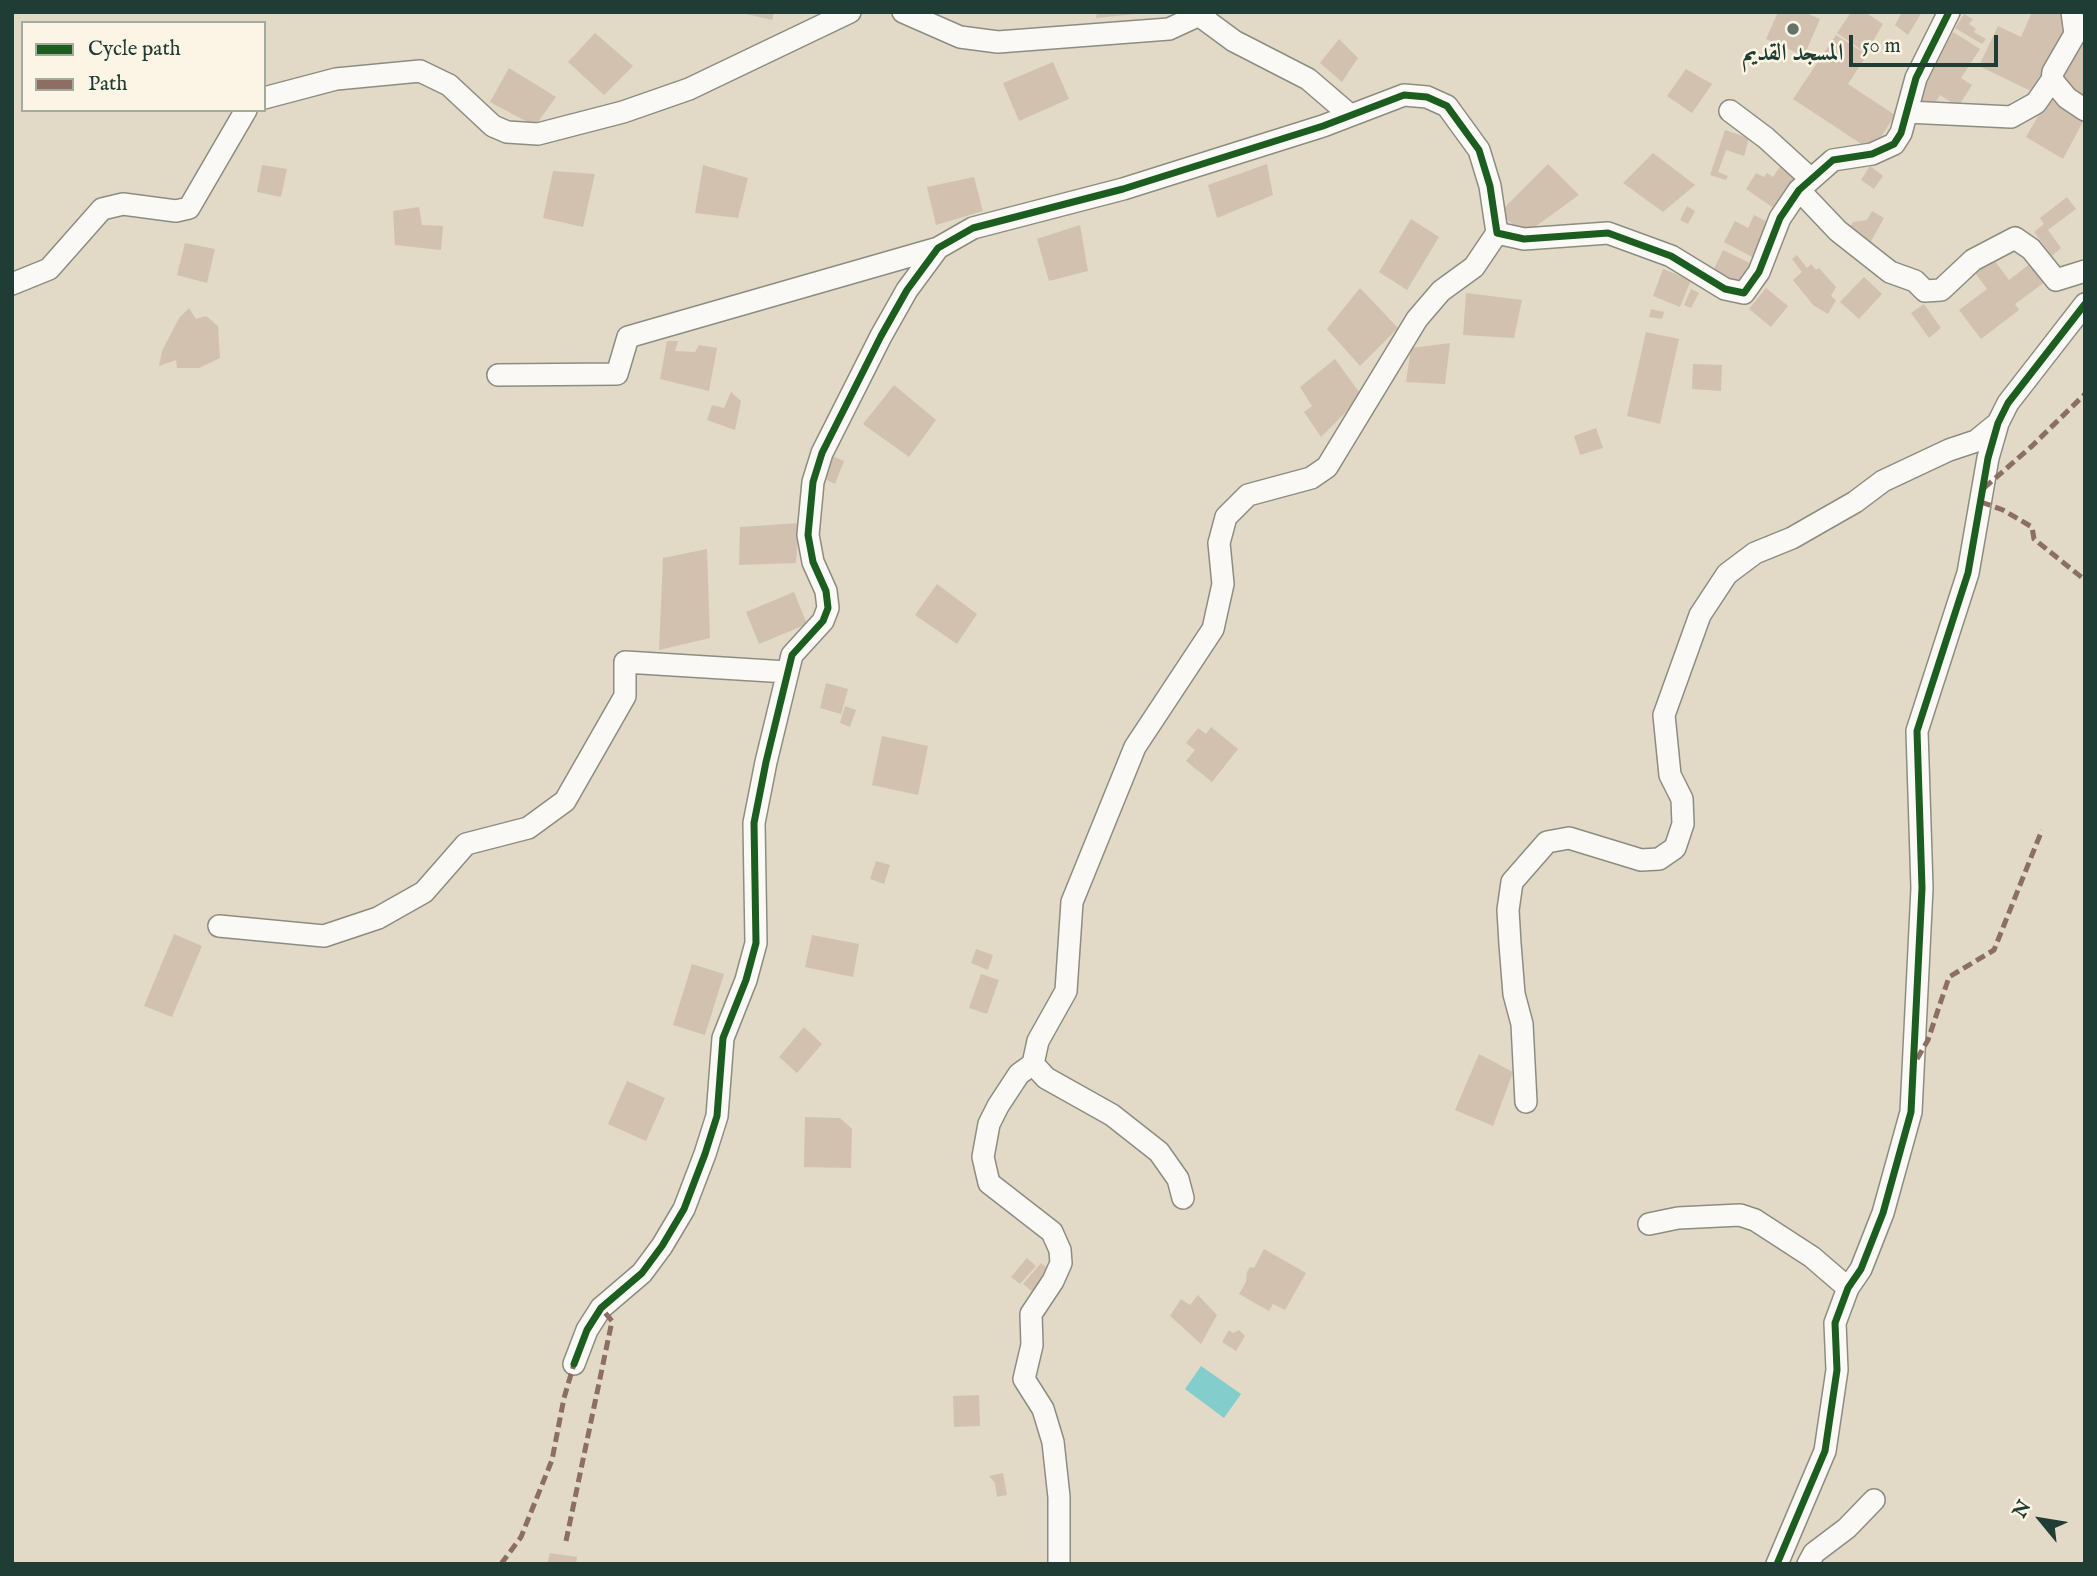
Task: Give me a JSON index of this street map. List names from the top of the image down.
{
  "places": ["المسجد القديم"],
  "legend": ["Cycle path", "Path"],
  "scale_bar": "50 m",
  "north": "top left"
}
